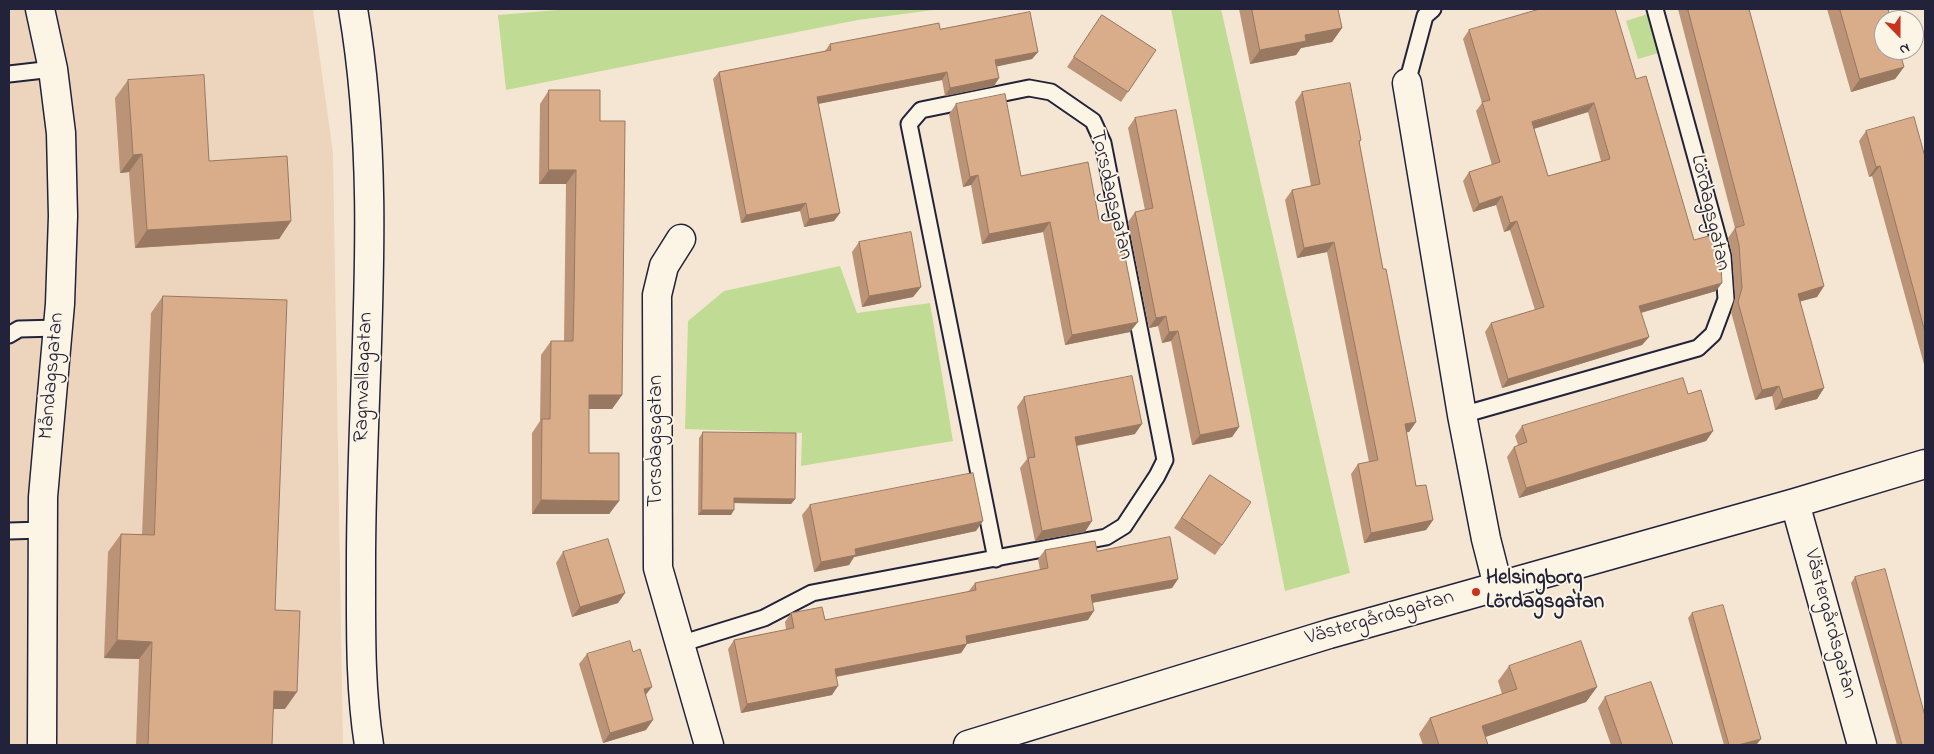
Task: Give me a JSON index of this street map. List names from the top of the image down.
{
  "streets": {
    "street": [
      "Torsdagsgatan",
      "Måndagsgatan",
      "Ragnvallagatan",
      "Västergårdsgatan"
    ],
    "lane": ["Lördagsgatan"]
  },
  "places": ["Helsingborg Lördagsgatan"],
  "north": "bottom"
}
